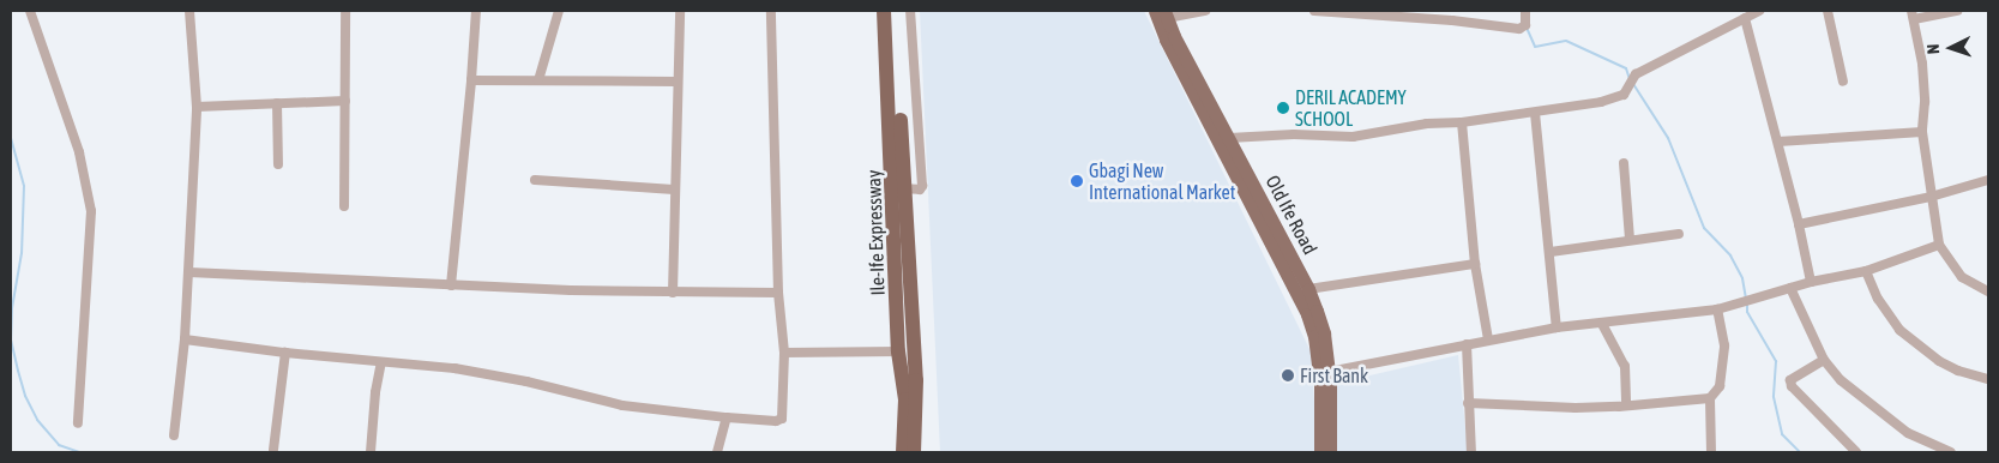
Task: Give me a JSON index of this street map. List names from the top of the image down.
{
  "streets": {
    "highway": ["Ile-Ife Expressway"],
    "main road": ["Old Ife Road"]
  },
  "places": ["DERIL ACADEMY SCHOOL", "Gbagi New International Market", "First Bank"],
  "north": "left"
}
